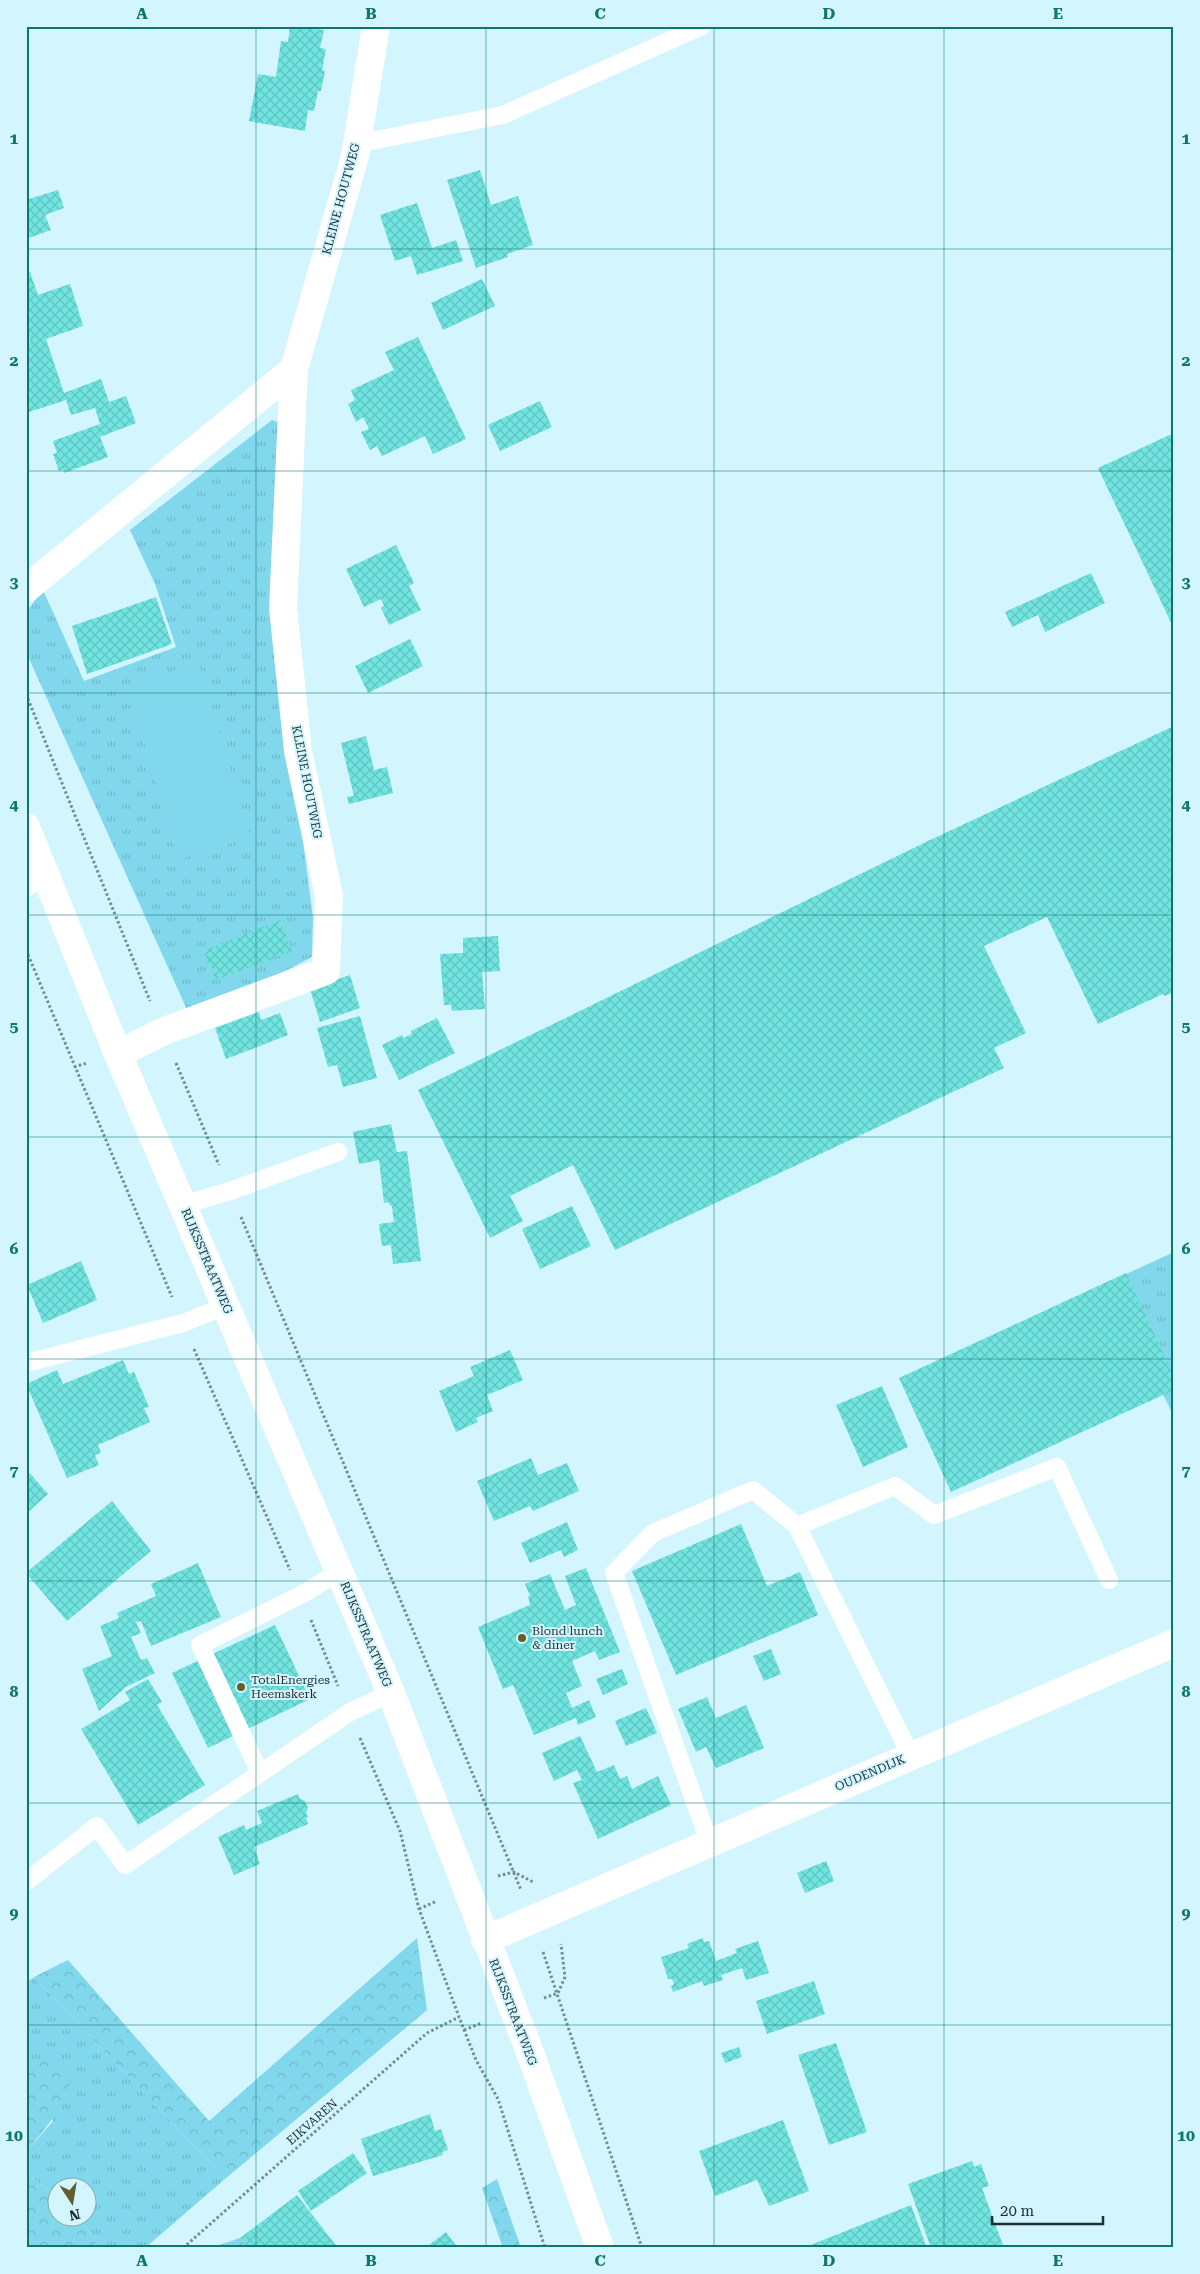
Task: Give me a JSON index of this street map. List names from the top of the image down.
{
  "streets": {
    "street": ["KLEINE HOUTWEG", "RIJKSSTRAATWEG", "OUDENDIJK"],
    "path": ["EIKVAREN"]
  },
  "crossings": [
    ["KLEINE HOUTWEG", "RIJKSSTRAATWEG"],
    ["RIJKSSTRAATWEG", "OUDENDIJK"]
  ],
  "places": ["Blond lunch & diner", "TotalEnergies Heemskerk"],
  "scale_bar": "20 m",
  "north": "bottom",
  "grid": {
    "columns": [
      "A",
      "B",
      "C",
      "D",
      "E"
    ],
    "rows": [
      "1",
      "2",
      "3",
      "4",
      "5",
      "6",
      "7",
      "8",
      "9",
      "10"
    ]
  }
}
